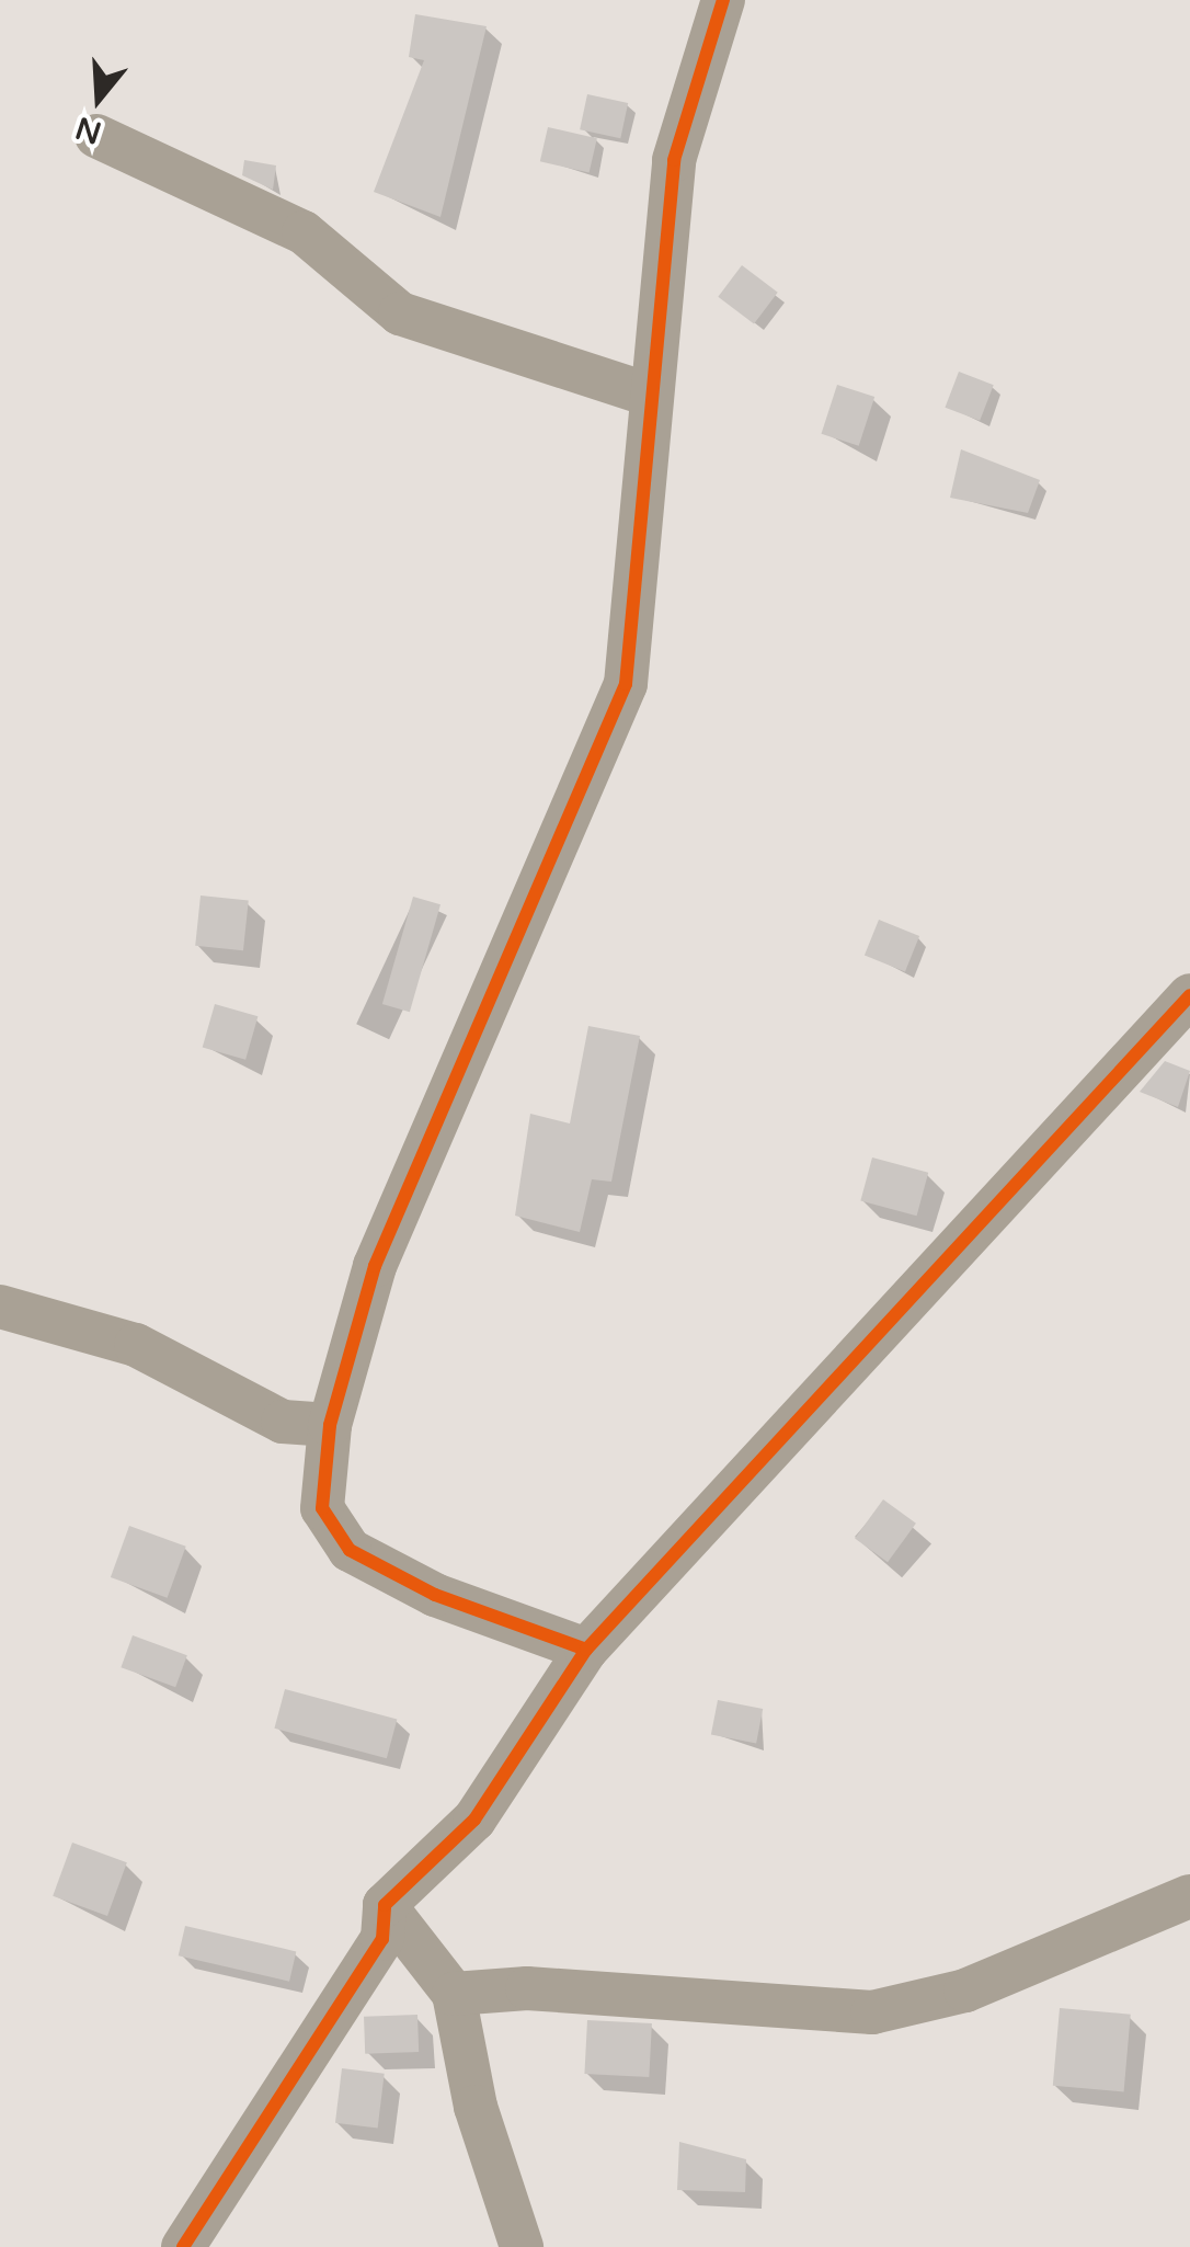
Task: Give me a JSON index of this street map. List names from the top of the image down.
{
  "north": "bottom"
}
